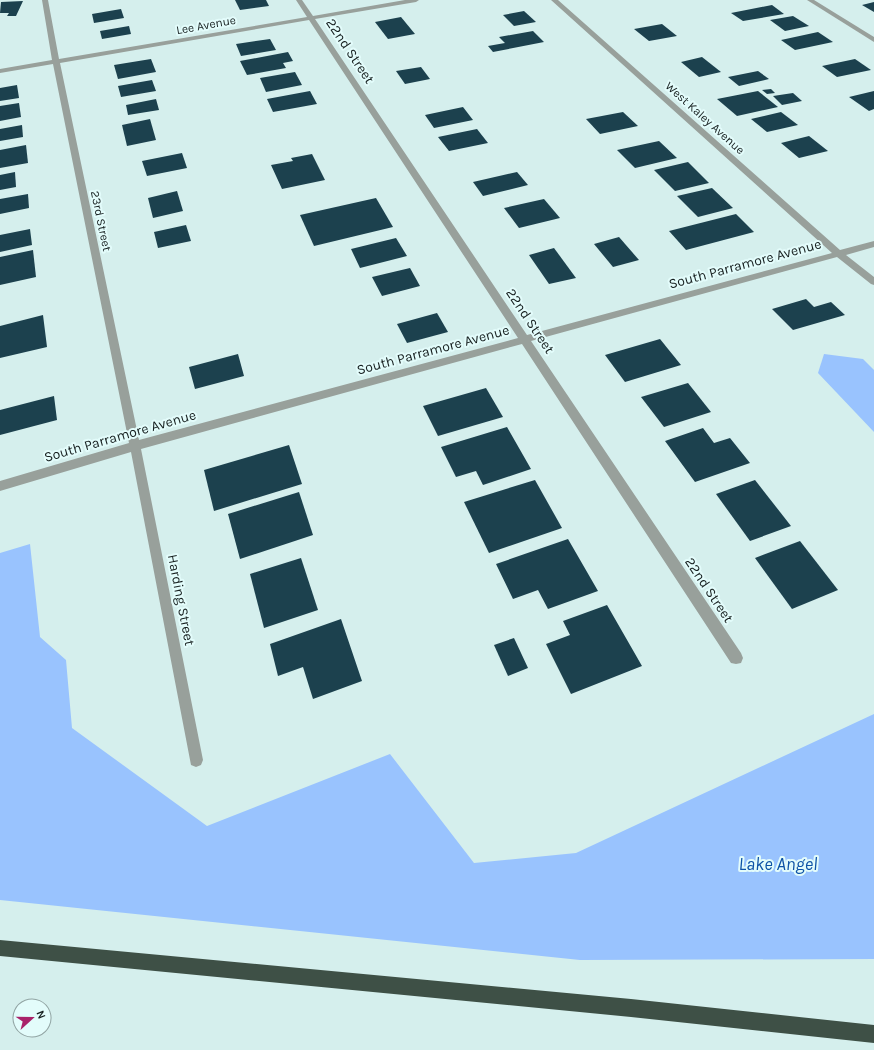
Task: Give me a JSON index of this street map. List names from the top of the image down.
{
  "streets": {
    "street": [
      "Lee Avenue",
      "22nd Street",
      "West Kaley Avenue",
      "23rd Street",
      "South Parramore Avenue",
      "Harding Street"
    ]
  },
  "crossings": [
    ["Lee Avenue", "22nd Street"],
    ["Lee Avenue", "23rd Street"],
    ["22nd Street", "South Parramore Avenue"],
    ["West Kaley Avenue", "South Parramore Avenue"],
    ["23rd Street", "South Parramore Avenue"],
    ["23rd Street", "Harding Street"],
    ["South Parramore Avenue", "Harding Street"]
  ],
  "water": ["Lake Angel"],
  "north": "right"
}
